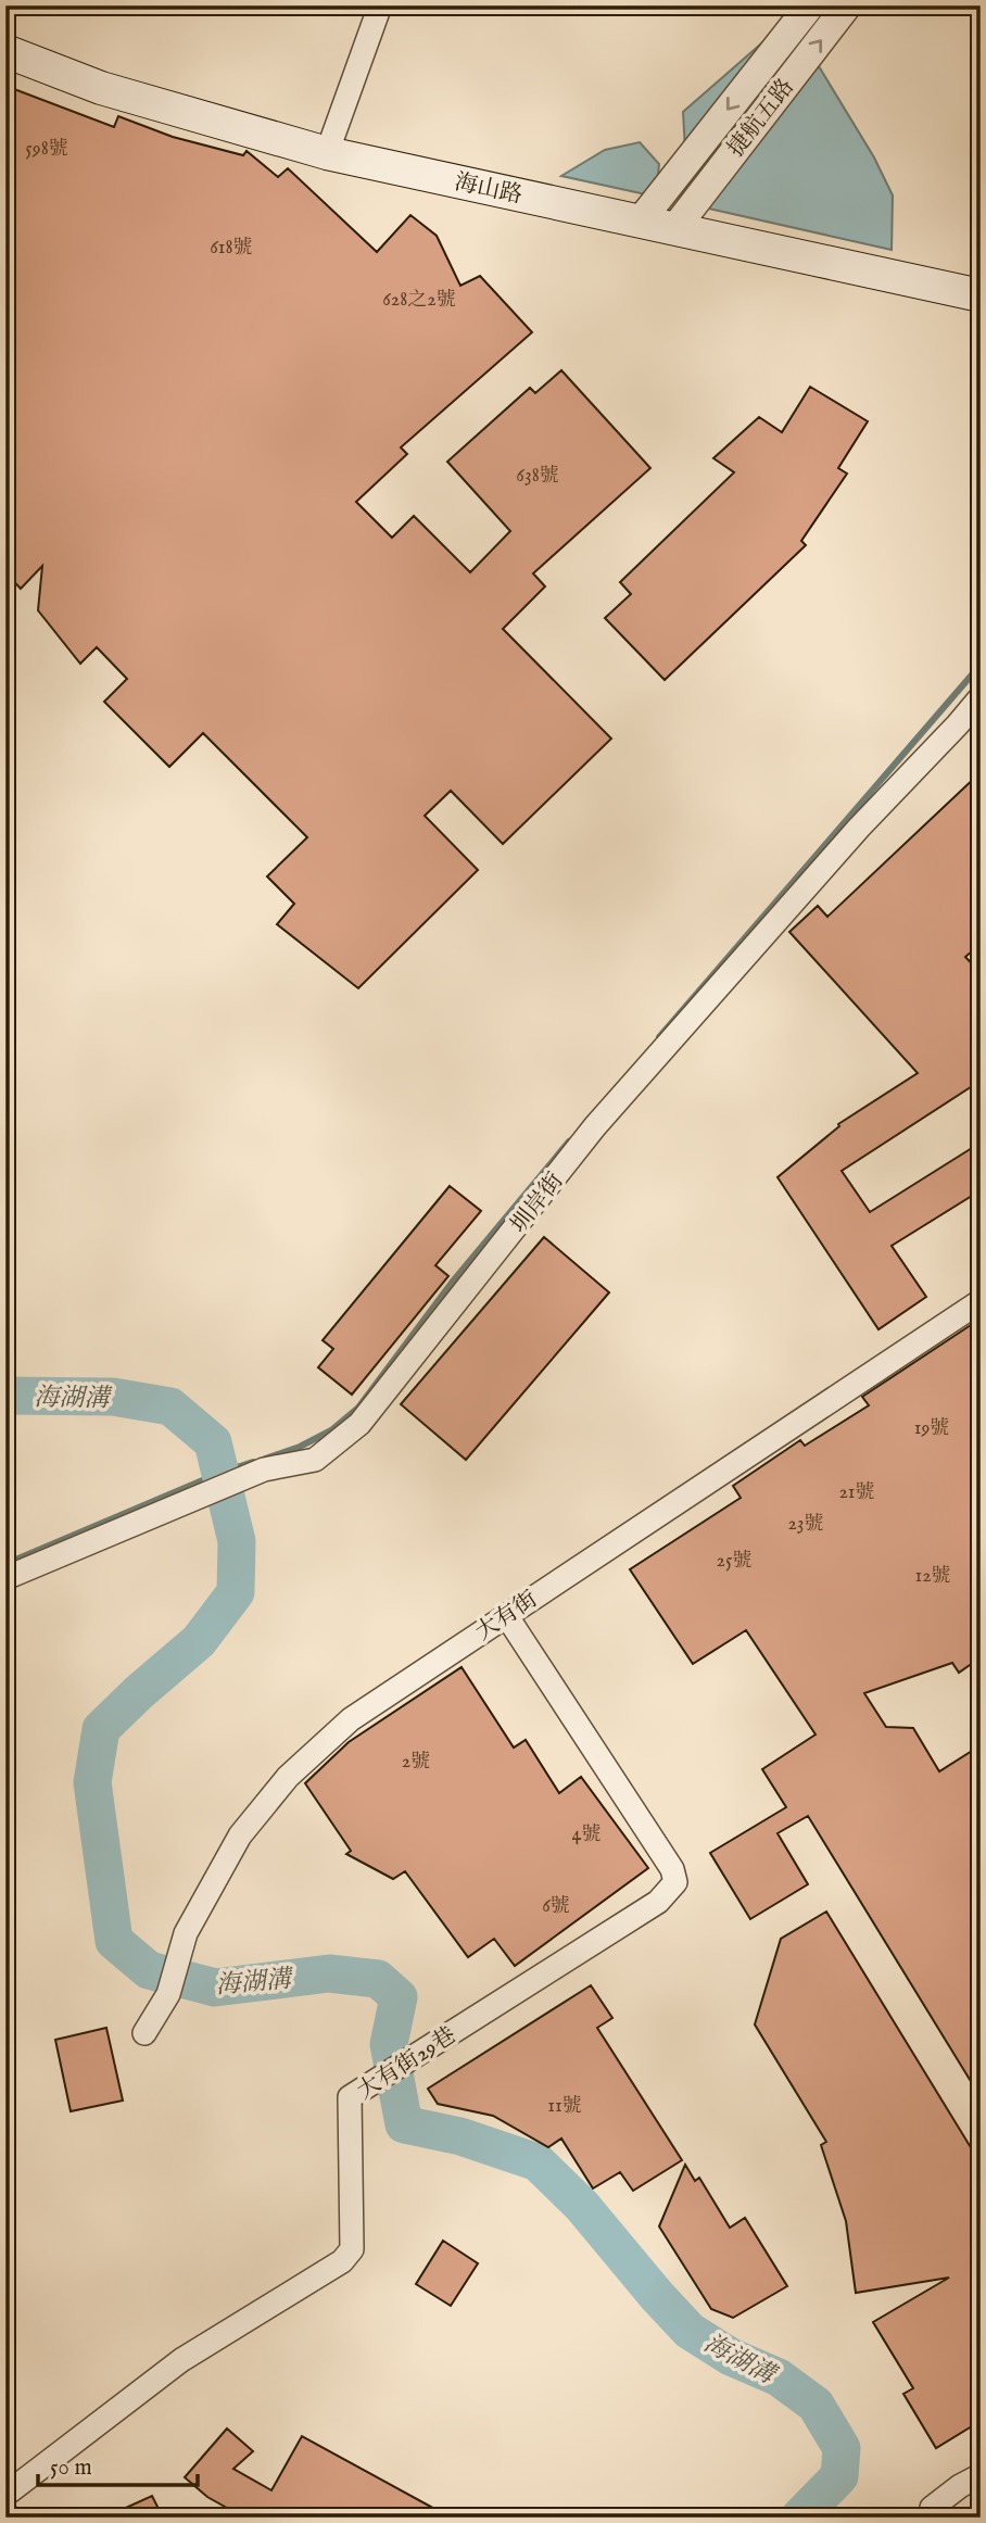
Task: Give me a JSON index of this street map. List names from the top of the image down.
{
  "streets": {
    "main road": ["海山路"],
    "street": [
      "捷航五路",
      "圳岸街",
      "大有街",
      "大有街29巷"
    ]
  },
  "crossings": [
    ["捷航五路", "海山路"],
    ["大有街", "大有街29巷"]
  ],
  "water": ["海湖溝"],
  "house_numbers": [
    "598號",
    "618號",
    "628之2號",
    "638號",
    "19號",
    "21號",
    "23號",
    "25號",
    "12號",
    "2號",
    "4號",
    "6號",
    "11號"
  ],
  "scale_bar": "50 m"
}
